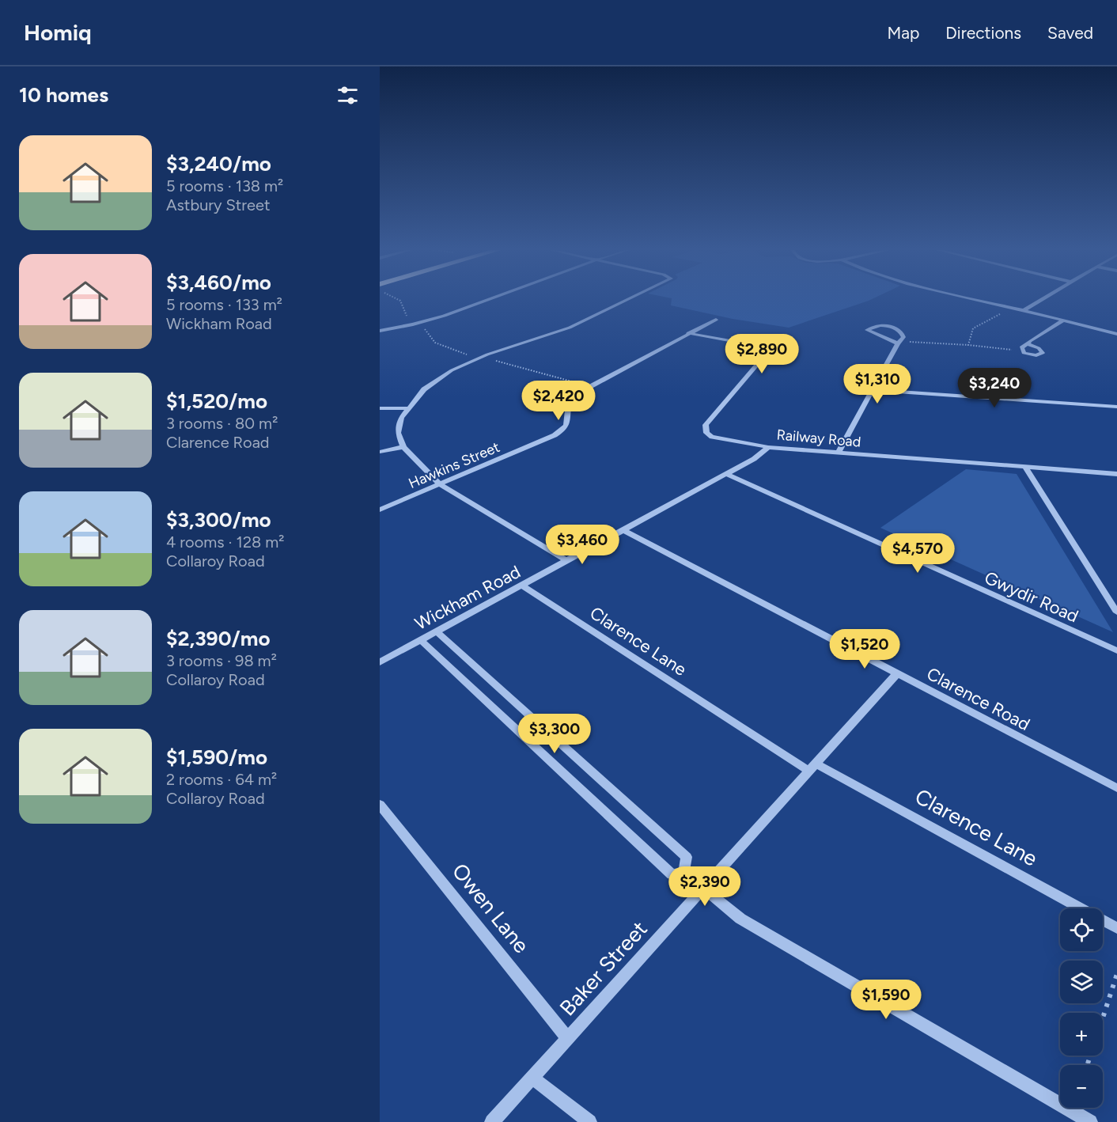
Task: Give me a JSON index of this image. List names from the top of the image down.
{
  "streets": {
    "street": [
      "Railway Road",
      "Hawkins Street",
      "Gwydir Road",
      "Wickham Road",
      "Clarence Lane",
      "Clarence Road",
      "Owen Lane",
      "Baker Street"
    ]
  },
  "crossings": [
    ["Railway Road", "Hawkins Street"],
    ["Railway Road", "Wickham Road"],
    ["Gwydir Road", "Wickham Road"],
    ["Wickham Road", "Clarence Lane"],
    ["Wickham Road", "Clarence Road"],
    ["Clarence Lane", "Baker Street"],
    ["Clarence Road", "Baker Street"],
    ["Owen Lane", "Baker Street"]
  ],
  "page": {
    "header": "Homiq",
    "nav": ["Map", "Directions", "Saved"],
    "heading": "10 homes",
    "list": [
      {
        "name": "$3,240/mo",
        "note": "5 rooms · 138 m² · Astbury Street"
      },
      {
        "name": "$3,460/mo",
        "note": "5 rooms · 133 m² · Wickham Road"
      },
      {
        "name": "$1,520/mo",
        "note": "3 rooms · 80 m² · Clarence Road"
      },
      {
        "name": "$3,300/mo",
        "note": "4 rooms · 128 m² · Collaroy Road"
      },
      {
        "name": "$2,390/mo",
        "note": "3 rooms · 98 m² · Collaroy Road"
      },
      {
        "name": "$1,590/mo",
        "note": "2 rooms · 64 m² · Collaroy Road"
      }
    ],
    "price": [
      "$2,890",
      "$1,310",
      "$3,240",
      "$2,420",
      "$3,460",
      "$4,570",
      "$1,520",
      "$3,300",
      "$2,390",
      "$1,590"
    ],
    "map_buttons": ["+", "−"]
  }
}
